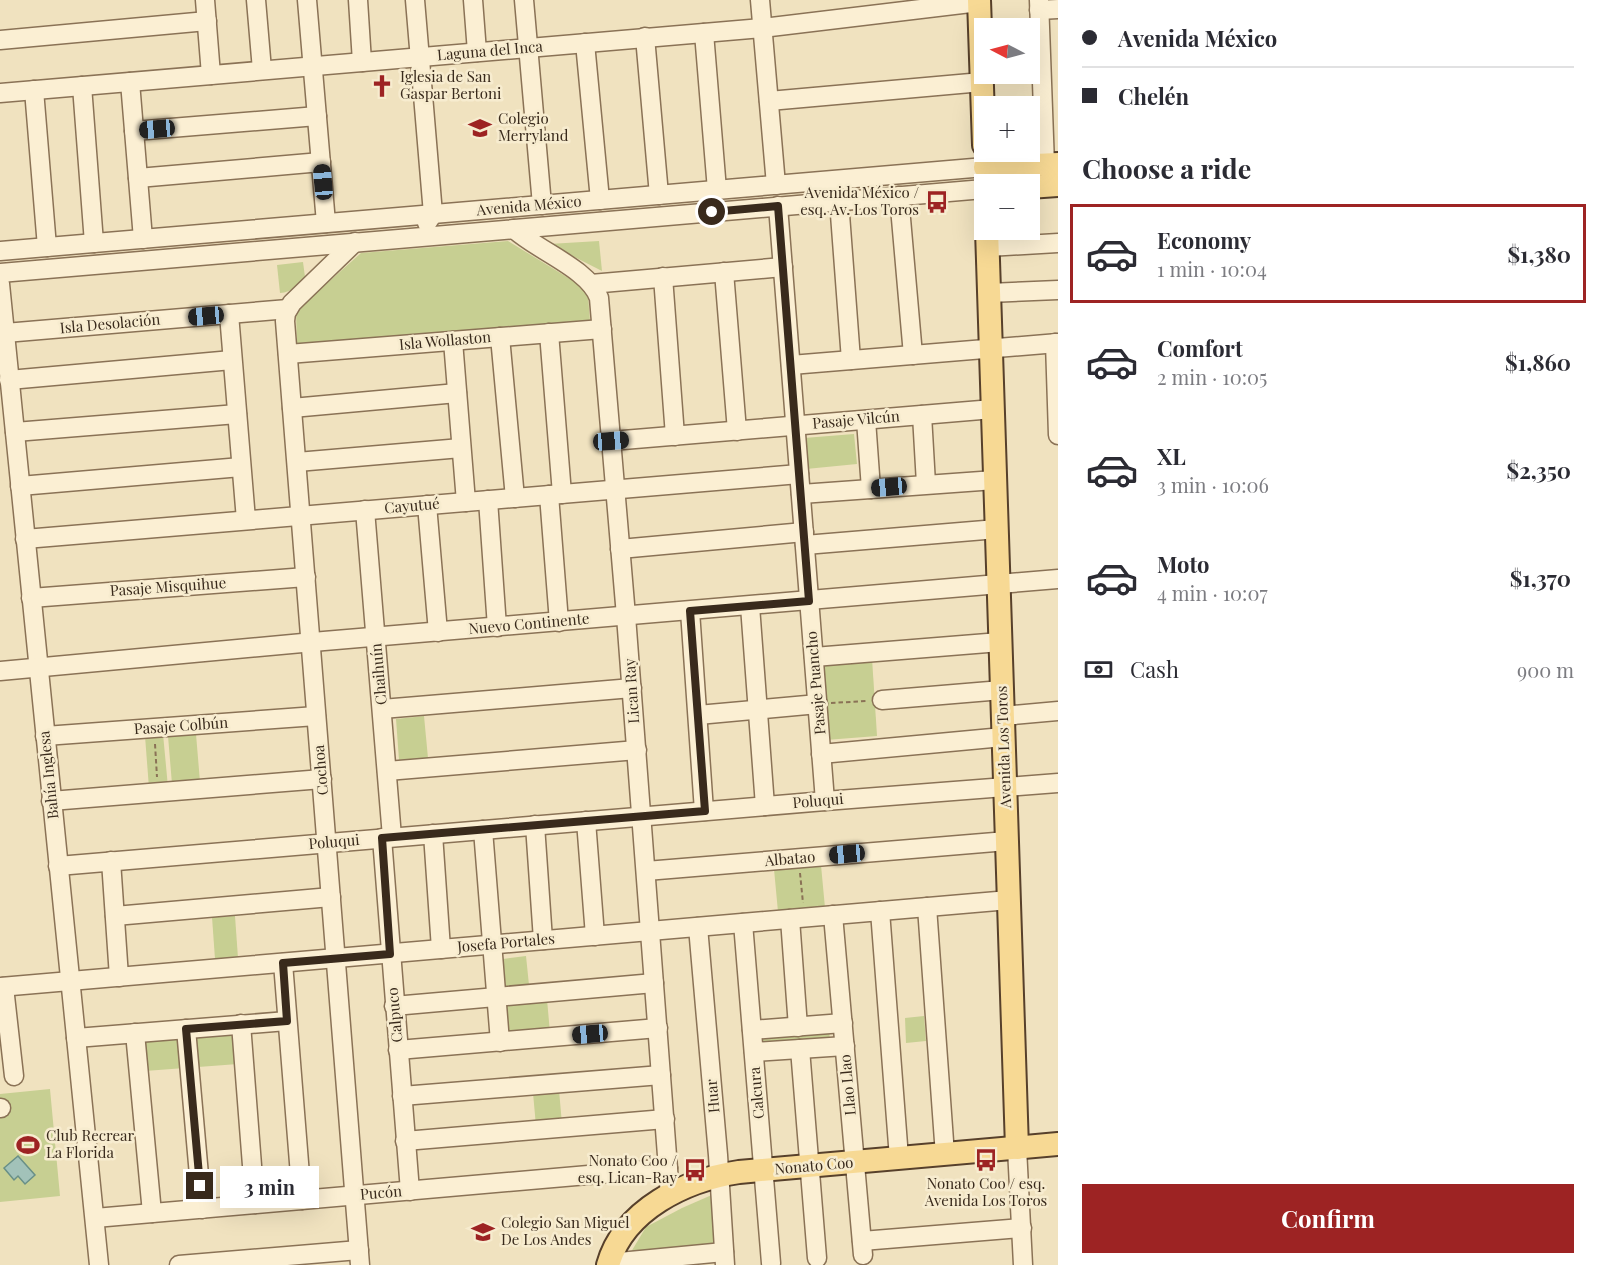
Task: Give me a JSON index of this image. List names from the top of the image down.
{
  "streets": {
    "main road": ["Avenida México", "Avenida Los Toros", "Nonato Coo"],
    "street": [
      "Laguna del Inca",
      "Isla Desolación",
      "Isla Wollaston",
      "Pasaje Vilcún",
      "Cayutué",
      "Pasaje Misquihue",
      "Nuevo Continente",
      "Chaihuín",
      "Pasaje Puancho",
      "Lican Ray",
      "Pasaje Colbún",
      "Cochoa",
      "Bahía Inglesa",
      "Poluqui",
      "Albatao",
      "Josefa Portales",
      "Calpuco",
      "Llao Llao",
      "Calcura",
      "Huar",
      "Pucón"
    ]
  },
  "crossings": [
    ["Avenida México", "Pasaje Puancho"],
    ["Isla Desolación", "Cochoa"],
    ["Isla Desolación", "Bahía Inglesa"],
    ["Isla Wollaston", "Lican Ray"],
    ["Isla Wollaston", "Cochoa"],
    ["Pasaje Vilcún", "Pasaje Puancho"],
    ["Pasaje Vilcún", "Lican Ray"],
    ["Pasaje Vilcún", "Avenida Los Toros"],
    ["Cayutué", "Chaihuín"],
    ["Cayutué", "Pasaje Puancho"],
    ["Cayutué", "Lican Ray"],
    ["Cayutué", "Cochoa"],
    ["Cayutué", "Bahía Inglesa"],
    ["Pasaje Misquihue", "Cochoa"],
    ["Pasaje Misquihue", "Bahía Inglesa"],
    ["Nuevo Continente", "Chaihuín"],
    ["Nuevo Continente", "Pasaje Puancho"],
    ["Nuevo Continente", "Lican Ray"],
    ["Nuevo Continente", "Avenida Los Toros"],
    ["Nuevo Continente", "Cochoa"],
    ["Nuevo Continente", "Bahía Inglesa"],
    ["Chaihuín", "Poluqui"],
    ["Chaihuín", "Calpuco"],
    ["Pasaje Puancho", "Poluqui"],
    ["Lican Ray", "Poluqui"],
    ["Lican Ray", "Albatao"],
    ["Lican Ray", "Josefa Portales"],
    ["Lican Ray", "Nonato Coo"],
    ["Lican Ray", "Pucón"],
    ["Pasaje Colbún", "Cochoa"],
    ["Pasaje Colbún", "Bahía Inglesa"],
    ["Avenida Los Toros", "Poluqui"],
    ["Avenida Los Toros", "Albatao"],
    ["Avenida Los Toros", "Josefa Portales"],
    ["Avenida Los Toros", "Llao Llao"],
    ["Avenida Los Toros", "Nonato Coo"],
    ["Cochoa", "Poluqui"],
    ["Cochoa", "Josefa Portales"],
    ["Cochoa", "Pucón"],
    ["Bahía Inglesa", "Poluqui"],
    ["Bahía Inglesa", "Josefa Portales"],
    ["Bahía Inglesa", "Pucón"],
    ["Poluqui", "Calpuco"],
    ["Josefa Portales", "Calpuco"],
    ["Josefa Portales", "Llao Llao"],
    ["Josefa Portales", "Calcura"],
    ["Josefa Portales", "Huar"],
    ["Calpuco", "Pucón"],
    ["Llao Llao", "Nonato Coo"],
    ["Calcura", "Nonato Coo"],
    ["Huar", "Nonato Coo"]
  ],
  "places": {
    "church": ["Iglesia de San Gaspar Bertoni"],
    "school or university": ["Colegio Merryland", "Colegio San Miguel De Los Andes"],
    "bus stop": ["Avenida México / esq. Av. Los Toros", "Nonato Coo / esq. Avenida Los Toros", "Nonato Coo / esq. Lican-Ray"],
    "sports": ["Club Recrear La Florida"]
  },
  "north": "left",
  "page": {
    "banner": ["Avenida México", "Chelén"],
    "map_buttons": ["+", "−"],
    "heading": "Choose a ride",
    "list": [
      {
        "name": "Economy",
        "note": "1 min · 10:04",
        "value": "$1,380"
      },
      {
        "name": "Comfort",
        "note": "2 min · 10:05",
        "value": "$1,860"
      },
      {
        "name": "XL",
        "note": "3 min · 10:06",
        "value": "$2,350"
      },
      {
        "name": "Moto",
        "note": "4 min · 10:07",
        "value": "$1,370"
      }
    ],
    "pay": ["Cash", "900 m"],
    "bubble": "3 min",
    "buttons": "Confirm"
  }
}
